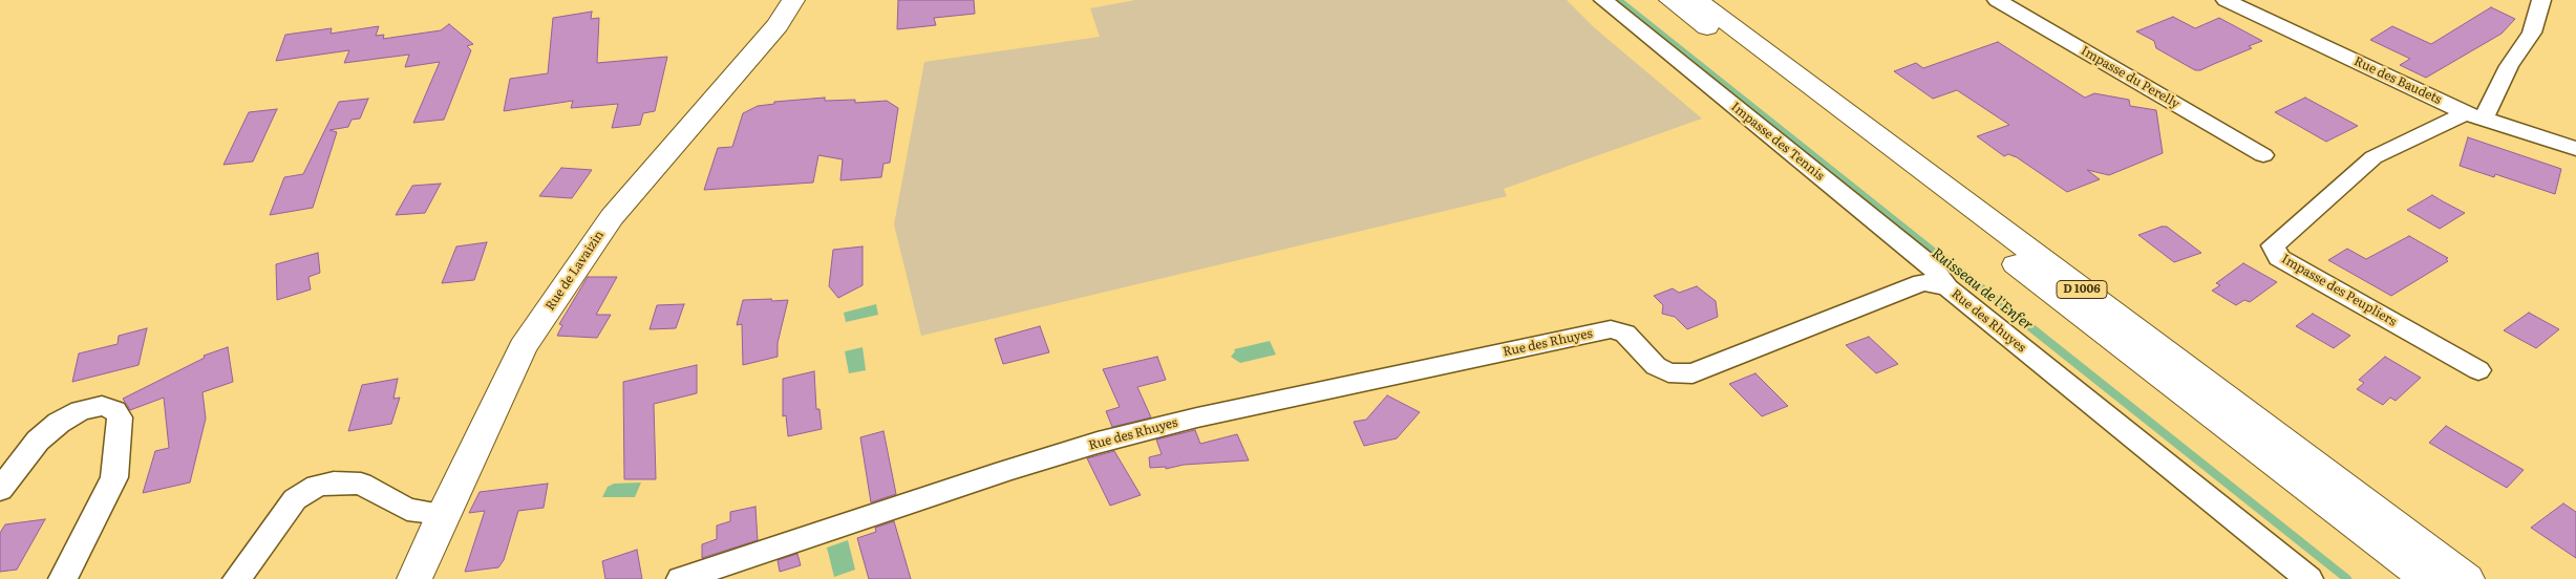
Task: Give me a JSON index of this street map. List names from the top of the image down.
{
  "streets": {
    "main road": ["Rue de Lavaizin", "D 1006"],
    "street": [
      "Impasse du Perelly",
      "Rue des Baudets",
      "Impasse des Tennis",
      "Impasse des Peupliers",
      "Rue des Rhuyes"
    ]
  },
  "crossings": [
    ["Rue des Baudets", "Impasse des Peupliers"],
    ["Impasse des Tennis", "Rue des Rhuyes"]
  ],
  "water": ["Ruisseau de l'Enfer"]
}
